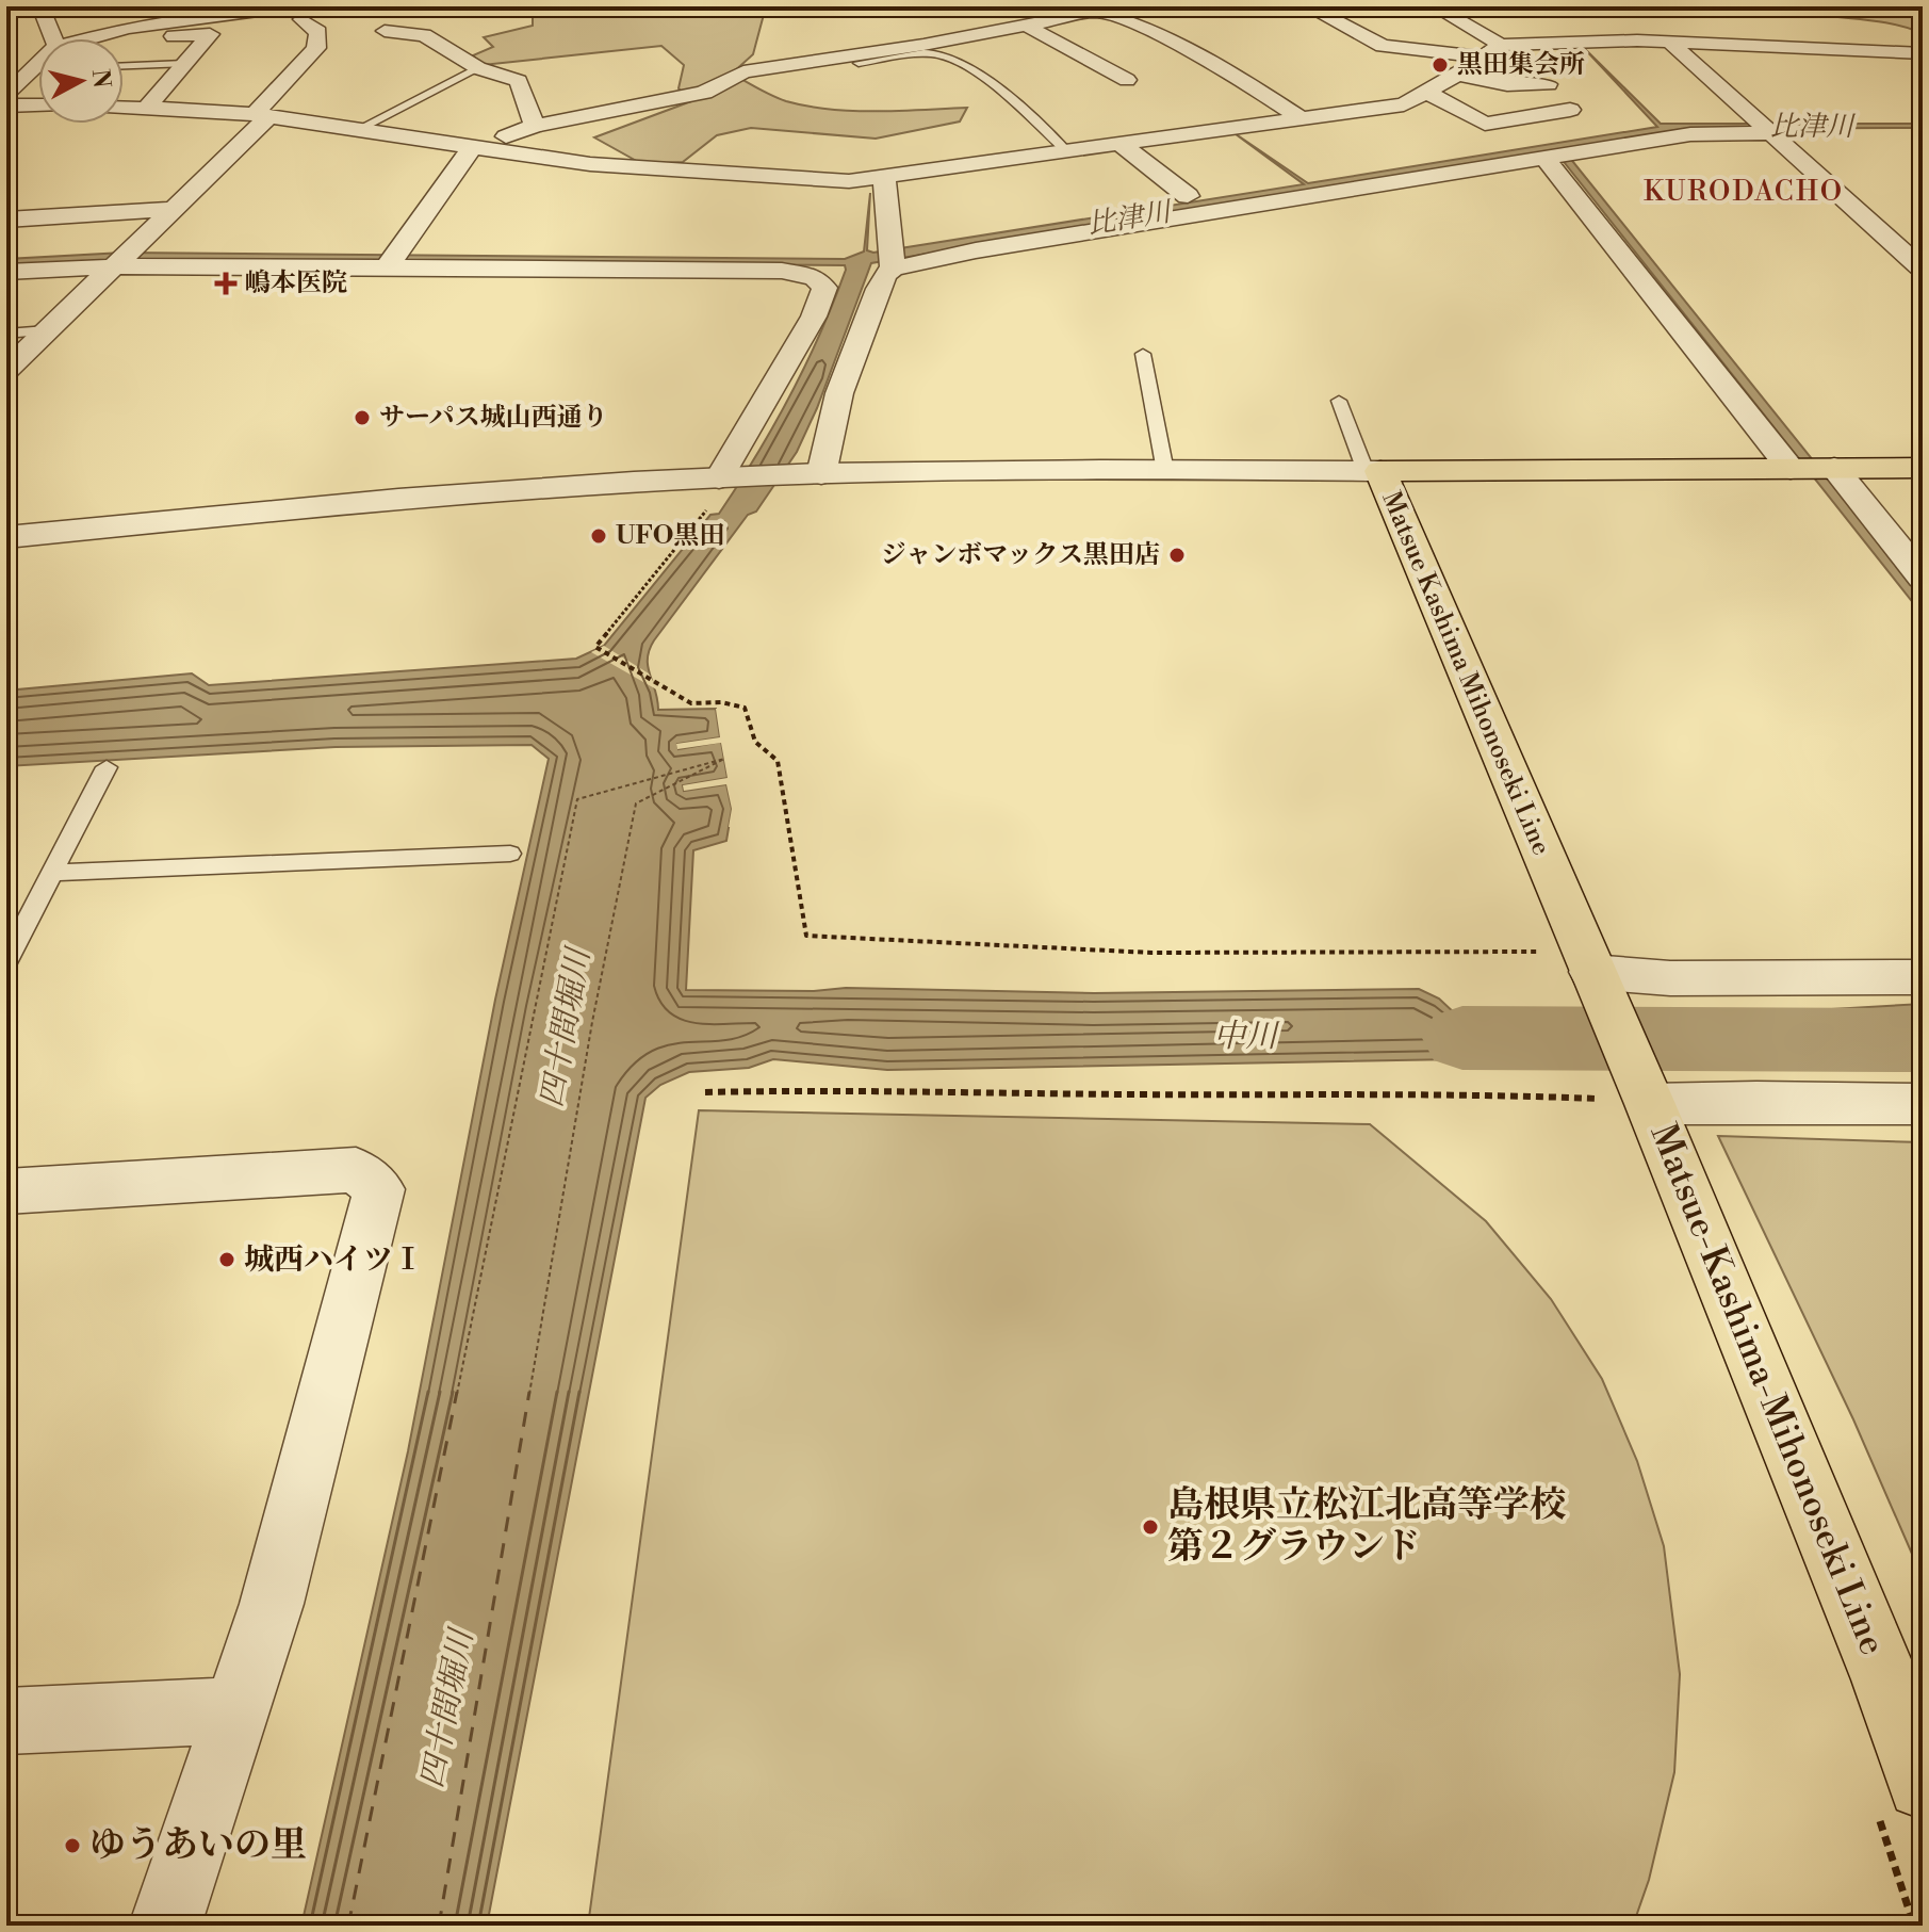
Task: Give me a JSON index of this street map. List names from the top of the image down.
{
  "streets": {
    "main road": ["Matsue Kashima Mihonoseki Line", "Matsue-Kashima-Mihonoseki Line"]
  },
  "crossings": [
    ["Matsue Kashima Mihonoseki Line", "Matsue-Kashima-Mihonoseki Line"]
  ],
  "districts": ["KURODACHO"],
  "water": ["比津川", "四十間堀川", "中川"],
  "places": {
    "other": [
      "黒田集会所",
      "サーパス城山西通り",
      "UFO黒田",
      "ジャンボマックス黒田店",
      "城西ハイツⅠ",
      "島根県立松江北高等学校 第２グラウンド",
      "ゆうあいの里"
    ],
    "health": ["嶋本医院"]
  },
  "north": "right"
}
